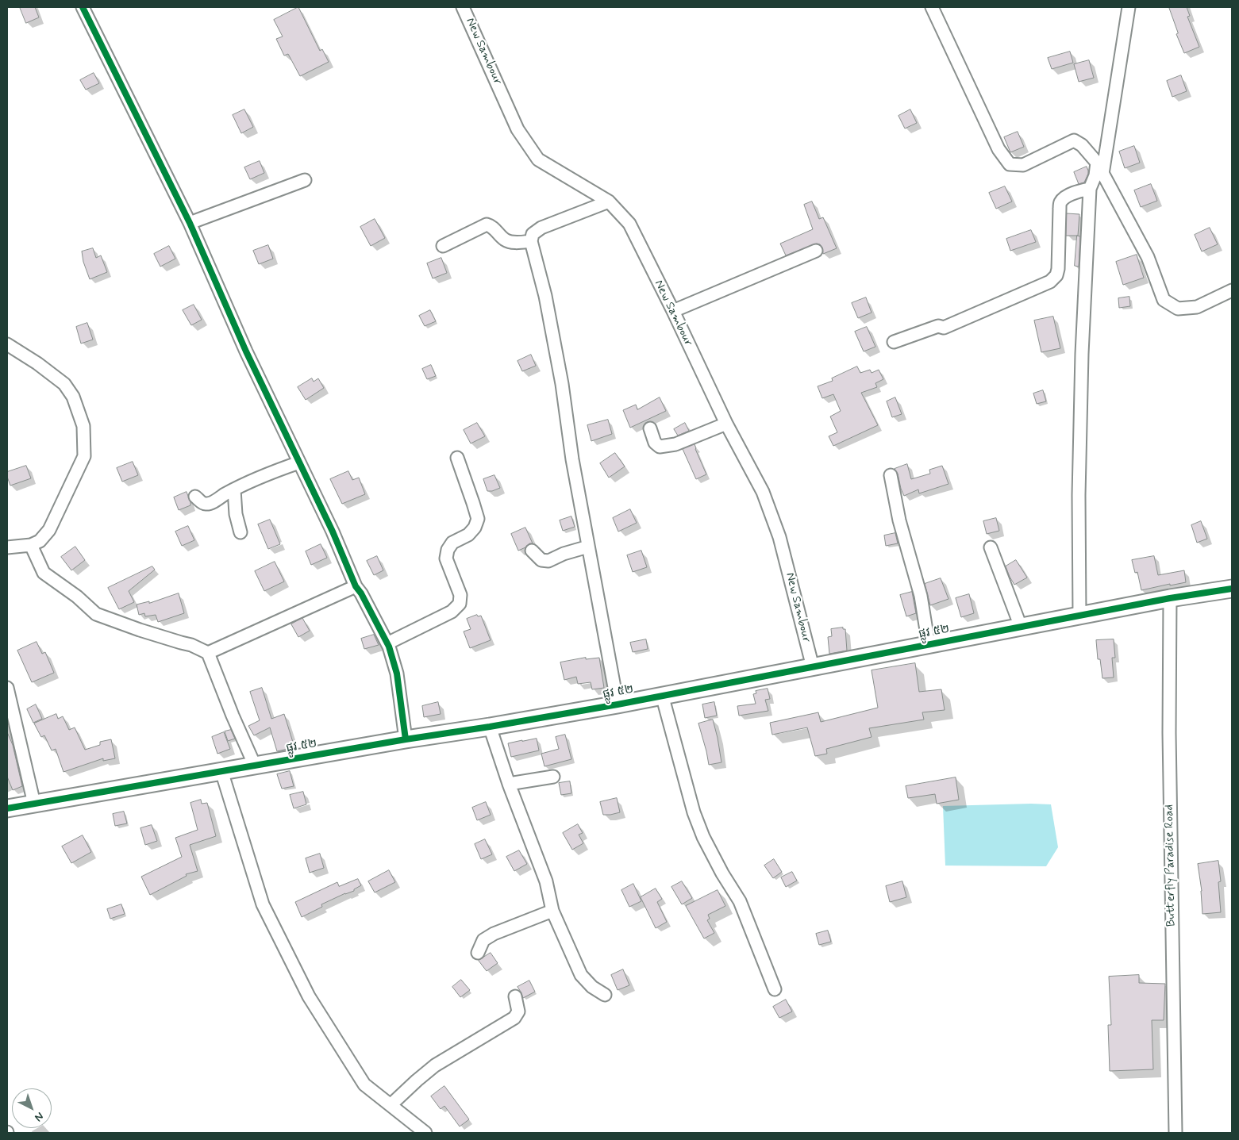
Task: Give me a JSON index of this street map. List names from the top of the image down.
{
  "streets": {
    "street": ["New Sambour", "ផ្លូវ ៥២", "Butterfly Paradise Road"]
  },
  "crossings": [
    ["New Sambour", "ផ្លូវ ៥២"],
    ["ផ្លូវ ៥២", "Butterfly Paradise Road"]
  ],
  "north": "bottom right"
}
